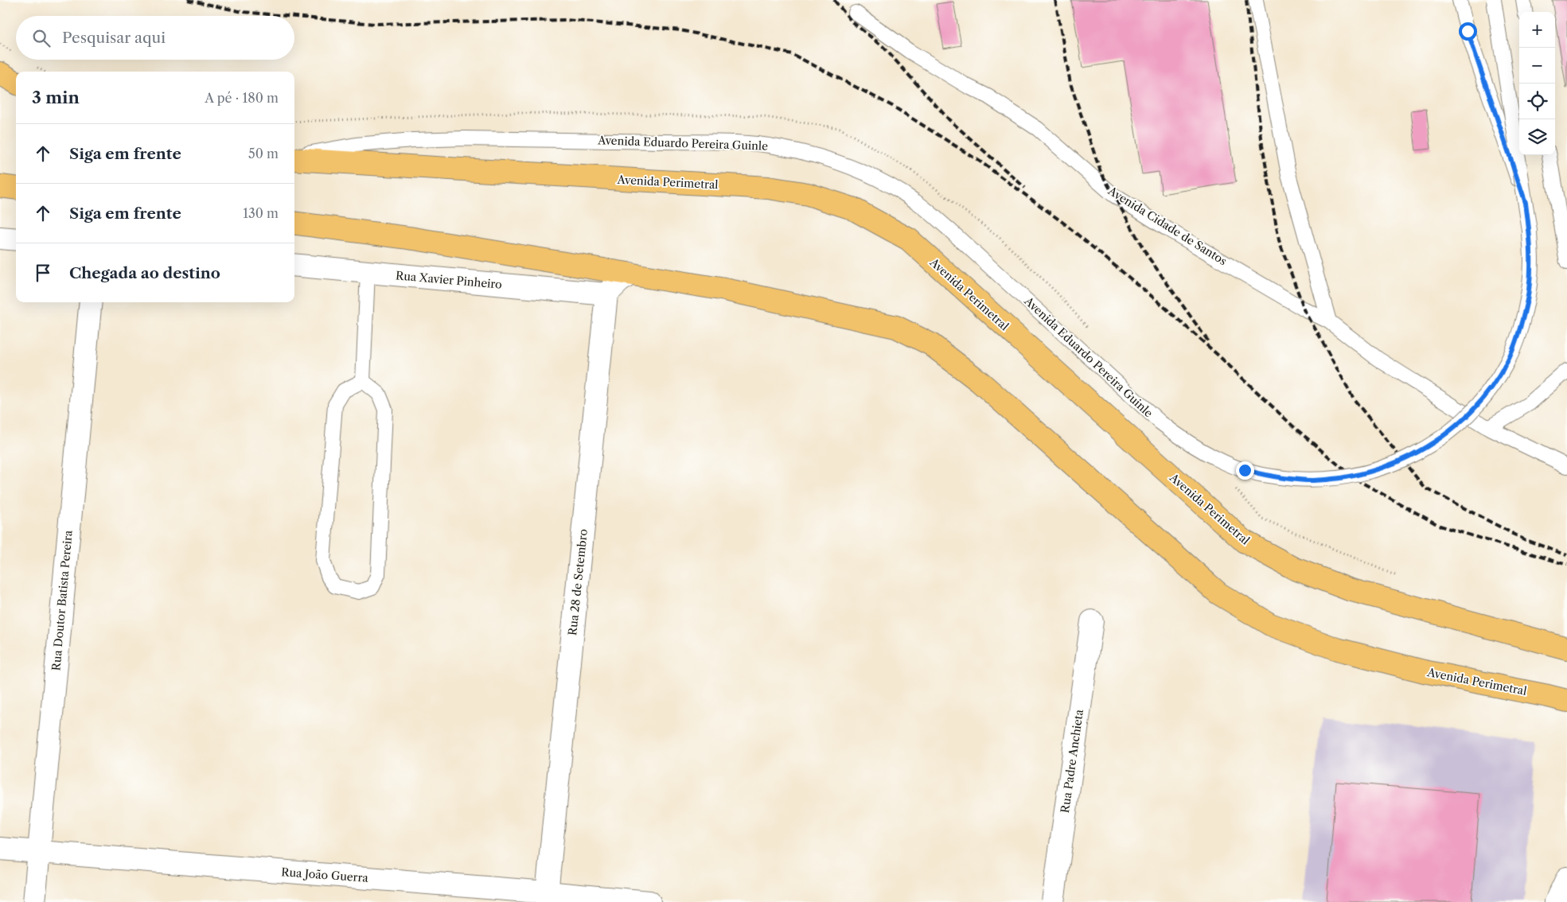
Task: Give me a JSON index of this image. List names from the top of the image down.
{
  "streets": {
    "main road": ["Avenida Perimetral"],
    "street": [
      "Rua Xavier Pinheiro",
      "Rua 28 de Setembro",
      "Rua Doutor Batista Pereira",
      "Rua Padre Anchieta",
      "Rua João Guerra"
    ],
    "lane": ["Avenida Eduardo Pereira Guinle", "Avenida Cidade de Santos"]
  },
  "crossings": [
    ["Rua Xavier Pinheiro", "Rua 28 de Setembro"],
    ["Rua 28 de Setembro", "Rua João Guerra"],
    ["Rua Doutor Batista Pereira", "Rua João Guerra"]
  ],
  "page": {
    "map_buttons": ["+", "−"],
    "search": "Pesquisar aqui",
    "heading": ["3 min", "A pé · 180 m"],
    "list": [
      ["Siga em frente", "50 m"],
      ["Siga em frente", "130 m"],
      "Chegada ao destino"
    ]
  }
}
